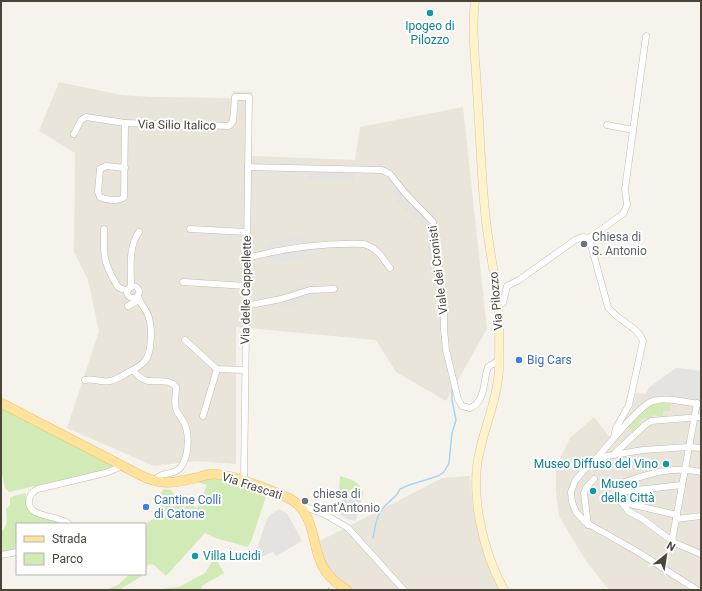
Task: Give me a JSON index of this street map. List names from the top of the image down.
{
  "streets": {
    "main road": ["Via Pilozzo", "Via Frascati"],
    "street": ["Via Silio Italico", "Viale dei Cronisti", "Via delle Cappellette"]
  },
  "crossings": [
    ["Via Silio Italico", "Via delle Cappellette"],
    ["Viale dei Cronisti", "Via delle Cappellette"],
    ["Viale dei Cronisti", "Via Pilozzo"],
    ["Via delle Cappellette", "Via Frascati"]
  ],
  "places": [
    "Ipogeo di Pilozzo",
    "Chiesa di S. Antonio",
    "Big Cars",
    "Museo Diffuso del Vino",
    "Museo della Città",
    "chiesa di Sant'Antonio",
    "Cantine Colli di Catone",
    "Villa Lucidi"
  ],
  "legend": ["Strada", "Parco"],
  "north": "top right"
}
